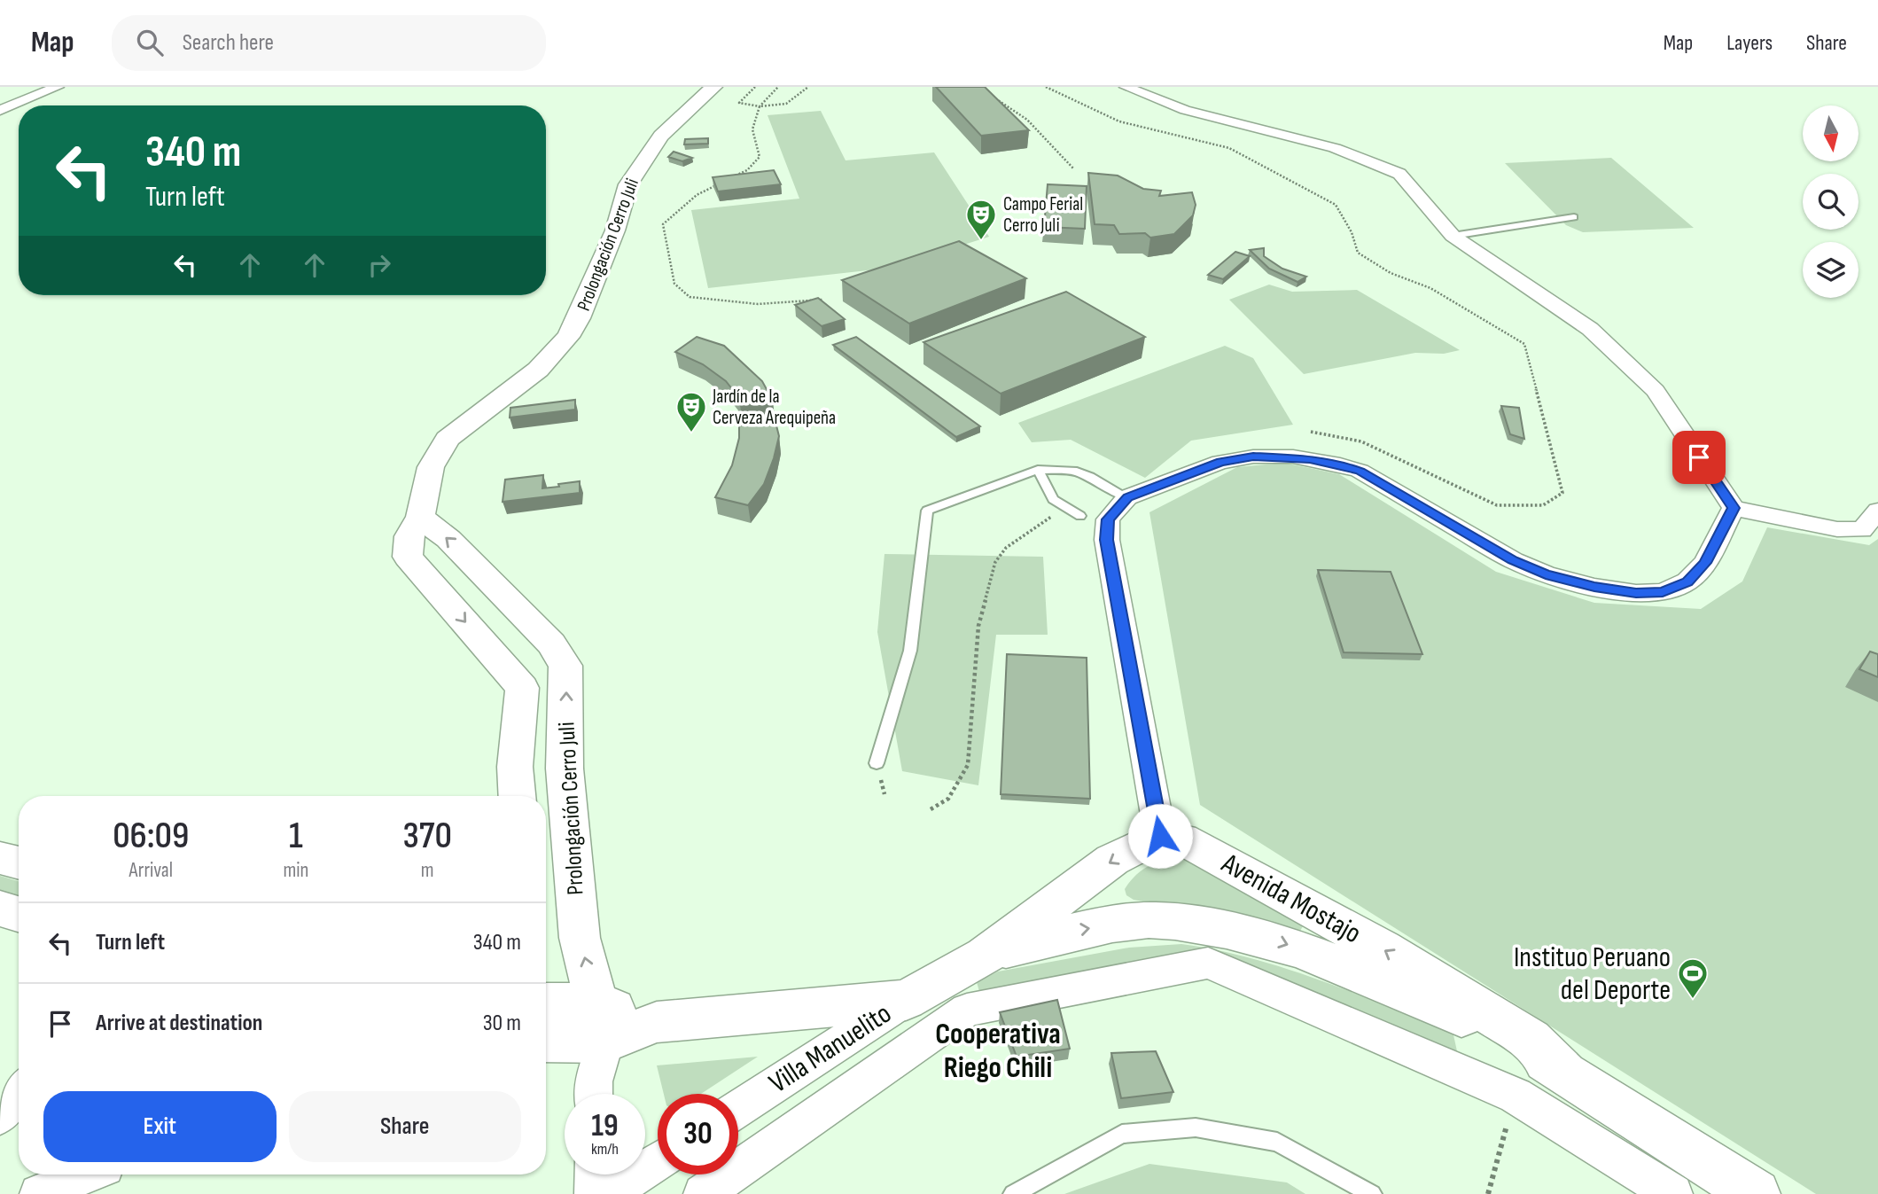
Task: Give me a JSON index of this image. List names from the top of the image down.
{
  "streets": {
    "street": ["Prolongación Cerro Juli", "Avenida Mostajo", "Villa Manuelito"]
  },
  "crossings": [
    ["Avenida Mostajo", "Villa Manuelito"]
  ],
  "districts": ["Cooperativa Riego Chili"],
  "places": {
    "theatre": ["Campo Ferial Cerro Juli", "Jardín de la Cerveza Arequipeña"],
    "sports": ["Instituo Peruano del Deporte"]
  },
  "north": "bottom",
  "page": {
    "header": "Map",
    "search": "Search here",
    "nav": ["Map", "Layers", "Share"],
    "turn": ["340 m", "Turn left"],
    "eta": [
      "06:09",
      "Arrival",
      "1",
      "min",
      "370",
      "m"
    ],
    "list": [
      {
        "name": "Turn left",
        "value": "340 m"
      },
      {
        "name": "Arrive at destination",
        "value": "30 m"
      }
    ],
    "buttons": ["Exit", "Share"],
    "speed": "19 km/h",
    "limit": "30"
  }
}
